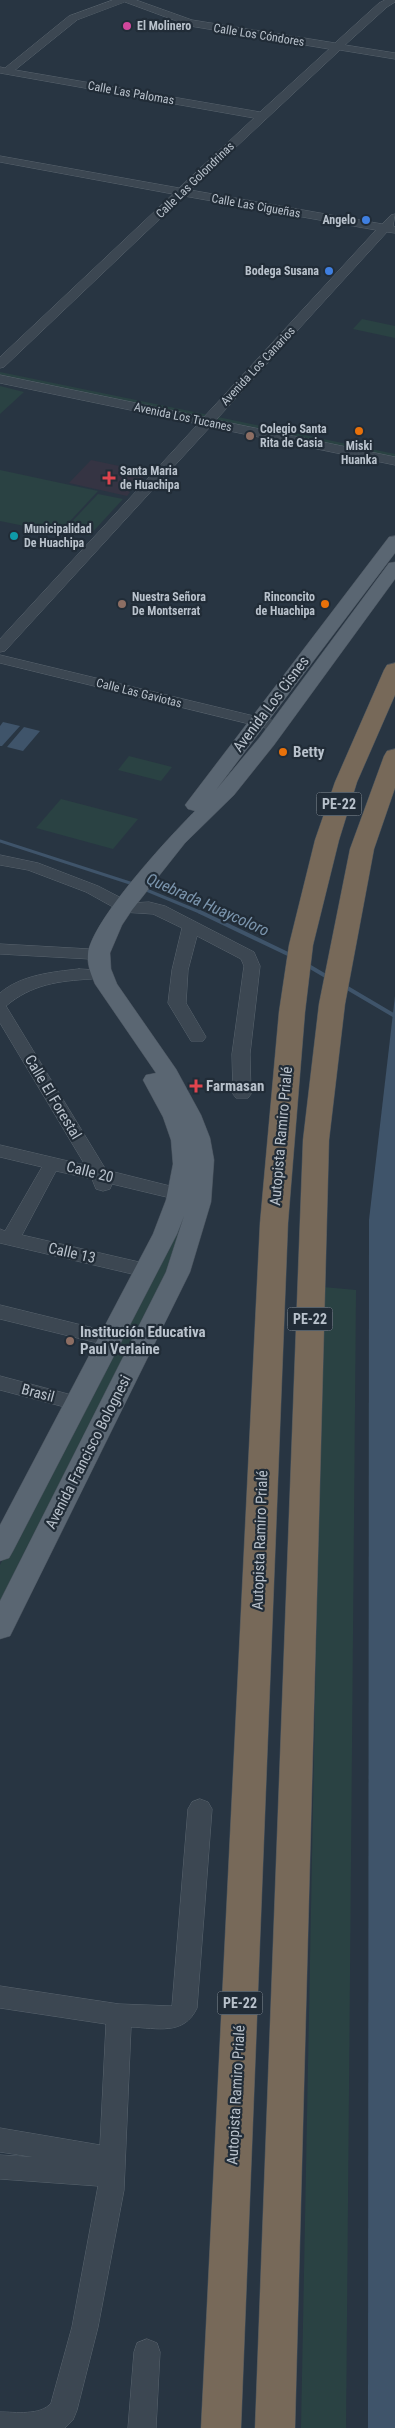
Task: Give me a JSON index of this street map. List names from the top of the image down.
{
  "streets": {
    "highway": ["PE-22", "Autopista Ramiro Prialé"],
    "main road": ["Avenida Los Cisnes", "Avenida Francisco Bolognesi"],
    "street": [
      "Calle Los Cóndores",
      "Calle Las Palomas",
      "Calle Las Golondrinas",
      "Calle Las Cigueñas",
      "Avenida Los Canarios",
      "Avenida Los Tucanes",
      "Calle Las Gaviotas",
      "Calle El Forestal",
      "Calle 20",
      "Calle 13",
      "Brasil"
    ]
  },
  "crossings": [
    ["Calle Los Cóndores", "Calle Las Golondrinas"],
    ["Calle Las Palomas", "Calle Las Golondrinas"],
    ["Calle Las Golondrinas", "Calle Las Cigueñas"],
    ["Calle Las Cigueñas", "Avenida Los Canarios"],
    ["Avenida Los Canarios", "Avenida Los Tucanes"],
    ["Calle Las Gaviotas", "Avenida Los Cisnes"],
    ["Calle El Forestal", "Calle 20"]
  ],
  "water": ["Quebrada Huaycoloro"],
  "places": {
    "other": [
      "El Molinero",
      "Angelo",
      "Bodega Susana",
      "Miski Huanka",
      "Colegio Santa Rita de Casia",
      "Municipalidad De Huachipa",
      "Nuestra Señora De Montserrat",
      "Rinconcito de Huachipa",
      "Betty",
      "Institución Educativa Paul Verlaine"
    ],
    "health": ["Santa Maria de Huachipa", "Farmasan"]
  }
}
